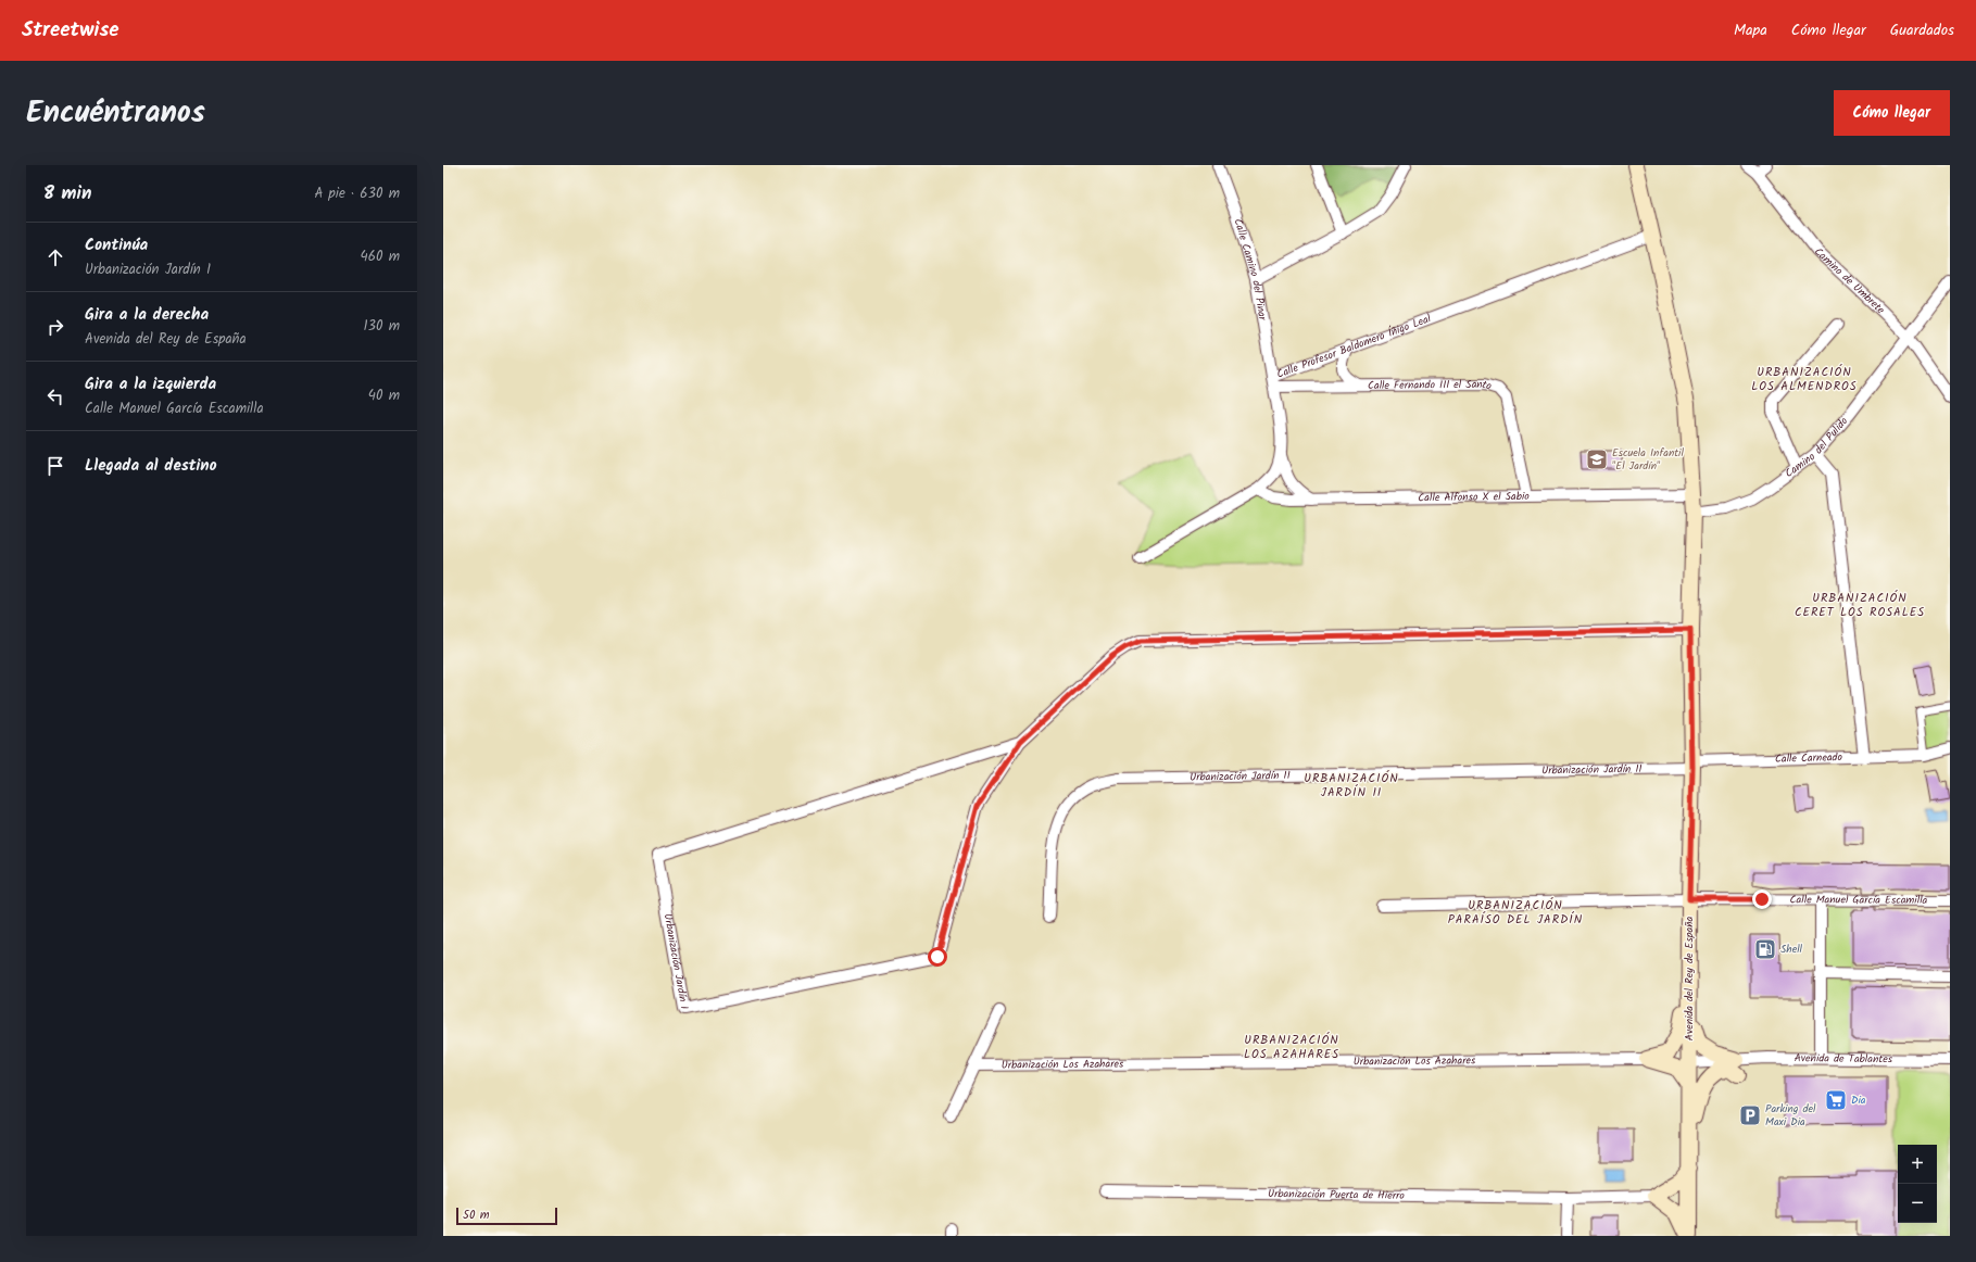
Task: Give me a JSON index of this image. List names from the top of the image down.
{
  "streets": {
    "main road": ["Avenida del Rey de España"],
    "street": [
      "Calle Camino del Pinar",
      "Camino de Umbrete",
      "Calle Profesor Baldomero Íñigo Leal",
      "Calle Fernando III el Santo",
      "Camino del Pulido",
      "Calle Alfonso X el Sabio",
      "Calle Carneado",
      "Urbanización Jardín II",
      "Calle Manuel García Escamilla",
      "Urbanización Jardín I",
      "Avenida de Tablantes",
      "Urbanización Los Azahares",
      "Urbanización Puerta de Hierro"
    ]
  },
  "crossings": [
    ["Calle Camino del Pinar", "Calle Profesor Baldomero Íñigo Leal"],
    ["Calle Camino del Pinar", "Calle Fernando III el Santo"],
    ["Camino de Umbrete", "Camino del Pulido"],
    ["Calle Profesor Baldomero Íñigo Leal", "Calle Fernando III el Santo"],
    ["Calle Profesor Baldomero Íñigo Leal", "Calle Alfonso X el Sabio"],
    ["Calle Profesor Baldomero Íñigo Leal", "Avenida del Rey de España"],
    ["Calle Fernando III el Santo", "Calle Alfonso X el Sabio"],
    ["Camino del Pulido", "Avenida del Rey de España"],
    ["Calle Alfonso X el Sabio", "Avenida del Rey de España"],
    ["Calle Carneado", "Urbanización Jardín II"],
    ["Calle Carneado", "Avenida del Rey de España"],
    ["Urbanización Jardín II", "Avenida del Rey de España"],
    ["Calle Manuel García Escamilla", "Avenida del Rey de España"],
    ["Urbanización Jardín I", "Avenida del Rey de España"],
    ["Avenida del Rey de España", "Avenida de Tablantes"]
  ],
  "districts": [
    "URBANIZACIÓN LOS ALMENDROS",
    "URBANIZACIÓN CERET LOS ROSALES",
    "URBANIZACIÓN JARDÍN II",
    "URBANIZACIÓN PARAÍSO DEL JARDÍN",
    "URBANIZACIÓN LOS AZAHARES"
  ],
  "places": {
    "school or university": ["Escuela Infantil \"El Jardín\""],
    "fuel station": ["Shell"],
    "supermarket": ["Dia"],
    "parking": ["Parking del Maxi Dia"]
  },
  "scale_bar": "50 m",
  "page": {
    "header": "Streetwise",
    "nav": ["Mapa", "Cómo llegar", "Guardados"],
    "title": "Encuéntranos",
    "buttons": "Cómo llegar",
    "heading": ["8 min", "A pie · 630 m"],
    "list": [
      ["Continúa", "Urbanización Jardín I", "460 m"],
      ["Gira a la derecha", "Avenida del Rey de España", "130 m"],
      ["Gira a la izquierda", "Calle Manuel García Escamilla", "40 m"],
      "Llegada al destino"
    ],
    "map_buttons": ["+", "−"],
    "scale": "50 m"
  }
}
